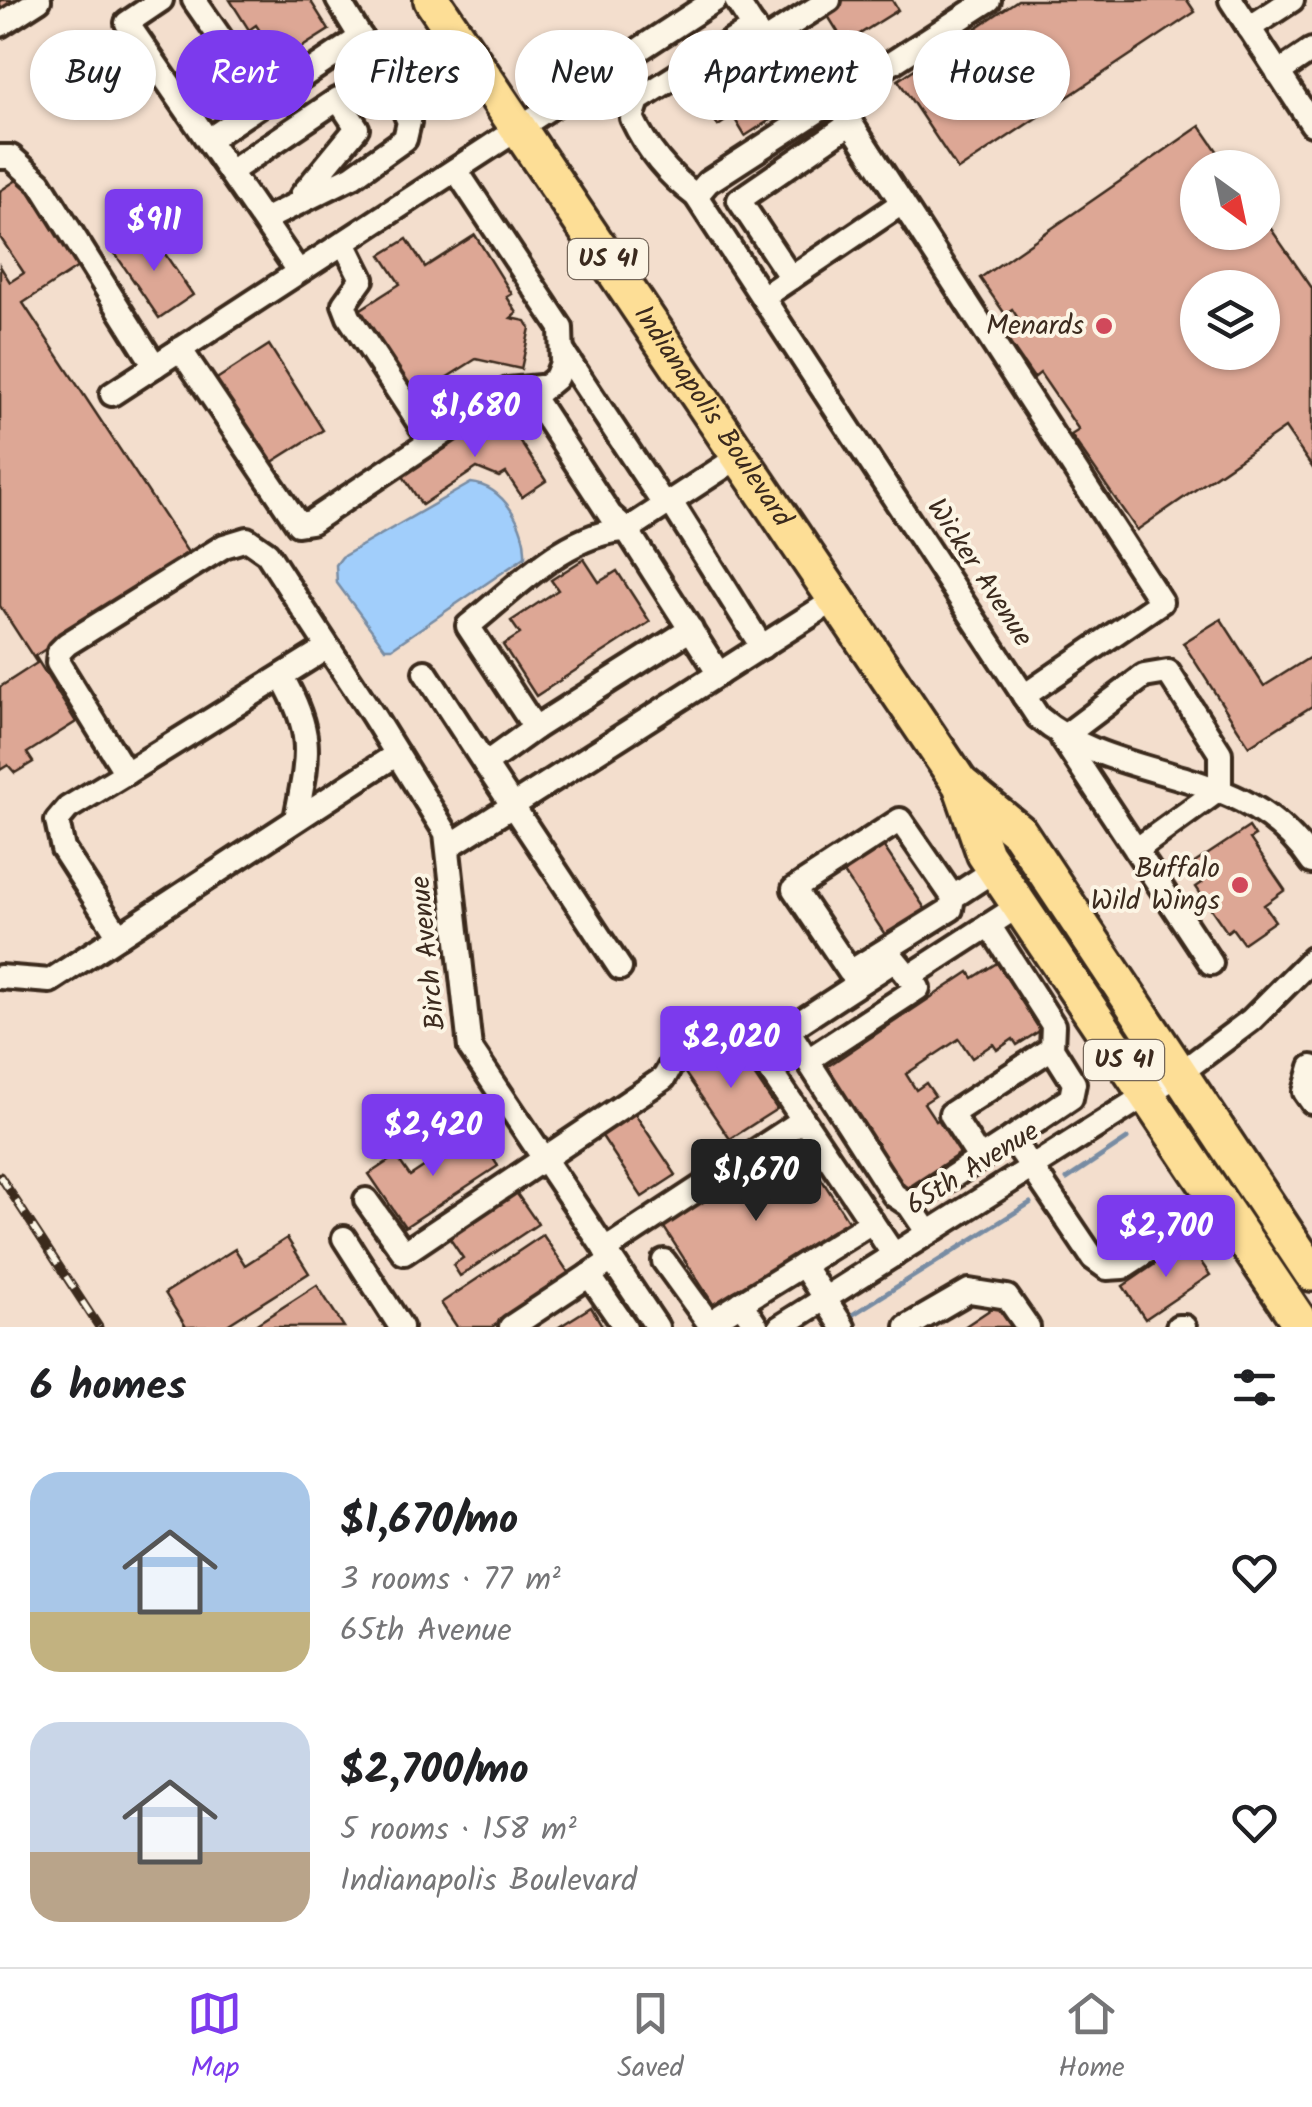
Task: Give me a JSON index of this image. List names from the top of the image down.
{
  "streets": {
    "highway": ["US 41", "Indianapolis Boulevard"],
    "street": ["Wicker Avenue", "Birch Avenue", "65th Avenue"]
  },
  "crossings": [
    ["Indianapolis Boulevard", "65th Avenue"]
  ],
  "places": ["Menards", "Buffalo Wild Wings"],
  "north": "bottom right",
  "page": {
    "chip": [
      "Buy",
      "Rent",
      "Filters",
      "New",
      "Apartment",
      "House"
    ],
    "price": [
      "$911",
      "$1,680",
      "$2,020",
      "$2,420",
      "$1,670",
      "$2,700"
    ],
    "heading": "6 homes",
    "list": [
      {
        "name": "$1,670/mo",
        "note": "3 rooms · 77 m² · 65th Avenue"
      },
      {
        "name": "$2,700/mo",
        "note": "5 rooms · 158 m² · Indianapolis Boulevard"
      }
    ],
    "tabs": ["Map", "Saved", "Home"]
  }
}
